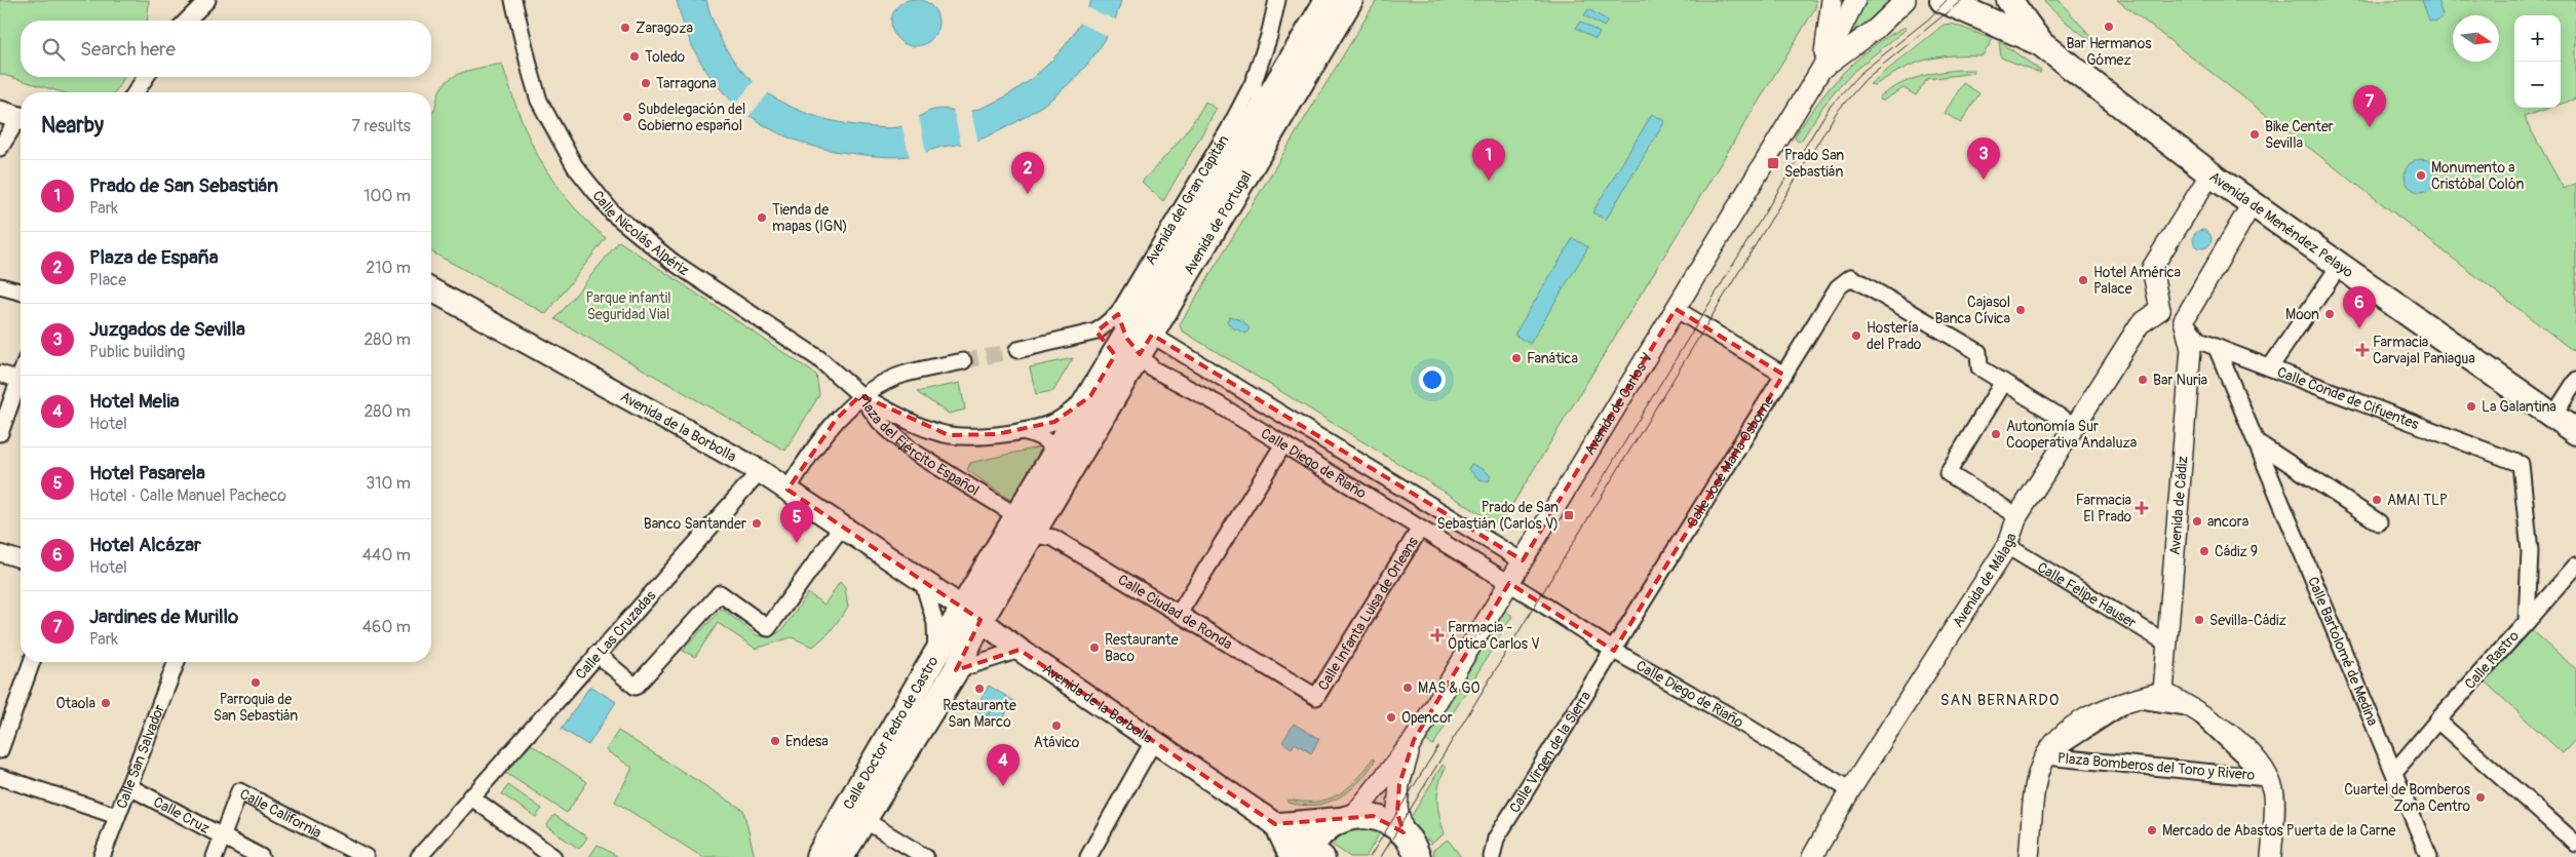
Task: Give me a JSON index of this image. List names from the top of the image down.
{
  "streets": {
    "main road": [
      "Avenida de Portugal",
      "Avenida de Menéndez Pelayo",
      "Avenida de la Borbolla",
      "Calle Doctor Pedro de Castro"
    ],
    "street": [
      "Avenida del Gran Capitán",
      "Calle Nicolás Alpériz",
      "Calle Conde de Cifuentes",
      "Avenida de Carlos V",
      "Plaza del Ejército Español",
      "Calle José María Osborne",
      "Calle Diego de Riaño",
      "Avenida de Cádiz",
      "Avenida de Málaga",
      "Calle Felipe Hauser",
      "Calle Ciudad de Ronda",
      "Calle Infanta Luisa de Orleans",
      "Calle Las Cruzadas",
      "Calle Bartolomé de Medina",
      "Calle Rastro",
      "Calle Virgen de la Sierra",
      "Calle San Salvador",
      "Plaza Bomberos del Toro y Rivero",
      "Calle Cruz",
      "Calle California"
    ]
  },
  "crossings": [
    ["Avenida del Gran Capitán", "Avenida de Portugal"],
    ["Avenida del Gran Capitán", "Calle Diego de Riaño"],
    ["Avenida de Portugal", "Avenida de la Borbolla"],
    ["Avenida de Portugal", "Plaza del Ejército Español"],
    ["Avenida de Portugal", "Calle Diego de Riaño"],
    ["Avenida de Portugal", "Calle Ciudad de Ronda"],
    ["Avenida de Portugal", "Calle Doctor Pedro de Castro"],
    ["Calle Nicolás Alpériz", "Plaza del Ejército Español"],
    ["Calle Conde de Cifuentes", "Avenida de Cádiz"],
    ["Calle Conde de Cifuentes", "Calle Bartolomé de Medina"],
    ["Calle Conde de Cifuentes", "Calle Rastro"],
    ["Avenida de Carlos V", "Calle Diego de Riaño"],
    ["Avenida de la Borbolla", "Calle Las Cruzadas"],
    ["Avenida de la Borbolla", "Calle Doctor Pedro de Castro"],
    ["Plaza del Ejército Español", "Calle Ciudad de Ronda"],
    ["Calle José María Osborne", "Calle Diego de Riaño"],
    ["Calle José María Osborne", "Calle Virgen de la Sierra"],
    ["Calle Diego de Riaño", "Avenida de Málaga"],
    ["Calle Diego de Riaño", "Calle Infanta Luisa de Orleans"],
    ["Calle Diego de Riaño", "Calle Virgen de la Sierra"],
    ["Avenida de Cádiz", "Calle Felipe Hauser"],
    ["Avenida de Cádiz", "Plaza Bomberos del Toro y Rivero"],
    ["Avenida de Málaga", "Calle Felipe Hauser"],
    ["Calle Ciudad de Ronda", "Calle Infanta Luisa de Orleans"],
    ["Calle Bartolomé de Medina", "Calle Rastro"],
    ["Calle San Salvador", "Calle Cruz"],
    ["Calle Cruz", "Calle California"]
  ],
  "districts": ["SAN BERNARDO"],
  "parks": ["Parque infantil Seguridad Vial"],
  "places": {
    "other": [
      "Bar Hermanos Gómez",
      "Zaragoza",
      "Toledo",
      "Tarragona",
      "Subdelegación del Gobierno español",
      "Bike Center Sevilla",
      "Monumento a Cristóbal Colón",
      "Tienda de mapas (IGN)",
      "Hotel América Palace",
      "Cajasol Banca Cívica",
      "Moon",
      "Hostería del Prado",
      "Fanática",
      "Bar Nuria",
      "La Galantina",
      "Autonomía Sur Cooperativa Andaluza",
      "AMAI TLP",
      "ancora",
      "Banco Santander",
      "Cádiz 9",
      "Sevilla-Cádiz",
      "Restaurante Baco",
      "Parroquia de San Sebastián",
      "MAS & GO",
      "Restaurante San Marco",
      "Otaola",
      "Opencor",
      "Atávico",
      "Endesa",
      "Cuartel de Bomberos Zona Centro",
      "Mercado de Abastos Puerta de la Carne"
    ],
    "transit": ["Prado San Sebastián", "Prado de San Sebastián (Carlos V)"],
    "health": ["Farmacia Carvajal Paniagua", "Farmacia El Prado", "Farmacia - Óptica Carlos V"]
  },
  "north": "right",
  "page": {
    "map_buttons": ["+", "−"],
    "search": "Search here",
    "pins": [
      "7",
      "3",
      "1",
      "2",
      "6",
      "5",
      "4"
    ],
    "heading": ["Nearby", "7 results"],
    "list": [
      {
        "mark": "1",
        "name": "Prado de San Sebastián",
        "note": "Park",
        "value": "100 m"
      },
      {
        "mark": "2",
        "name": "Plaza de España",
        "note": "Place",
        "value": "210 m"
      },
      {
        "mark": "3",
        "name": "Juzgados de Sevilla",
        "note": "Public building",
        "value": "280 m"
      },
      {
        "mark": "4",
        "name": "Hotel Melia",
        "note": "Hotel",
        "value": "280 m"
      },
      {
        "mark": "5",
        "name": "Hotel Pasarela",
        "note": "Hotel · Calle Manuel Pacheco",
        "value": "310 m"
      },
      {
        "mark": "6",
        "name": "Hotel Alcázar",
        "note": "Hotel",
        "value": "440 m"
      },
      {
        "mark": "7",
        "name": "Jardines de Murillo",
        "note": "Park",
        "value": "460 m"
      }
    ]
  }
}
